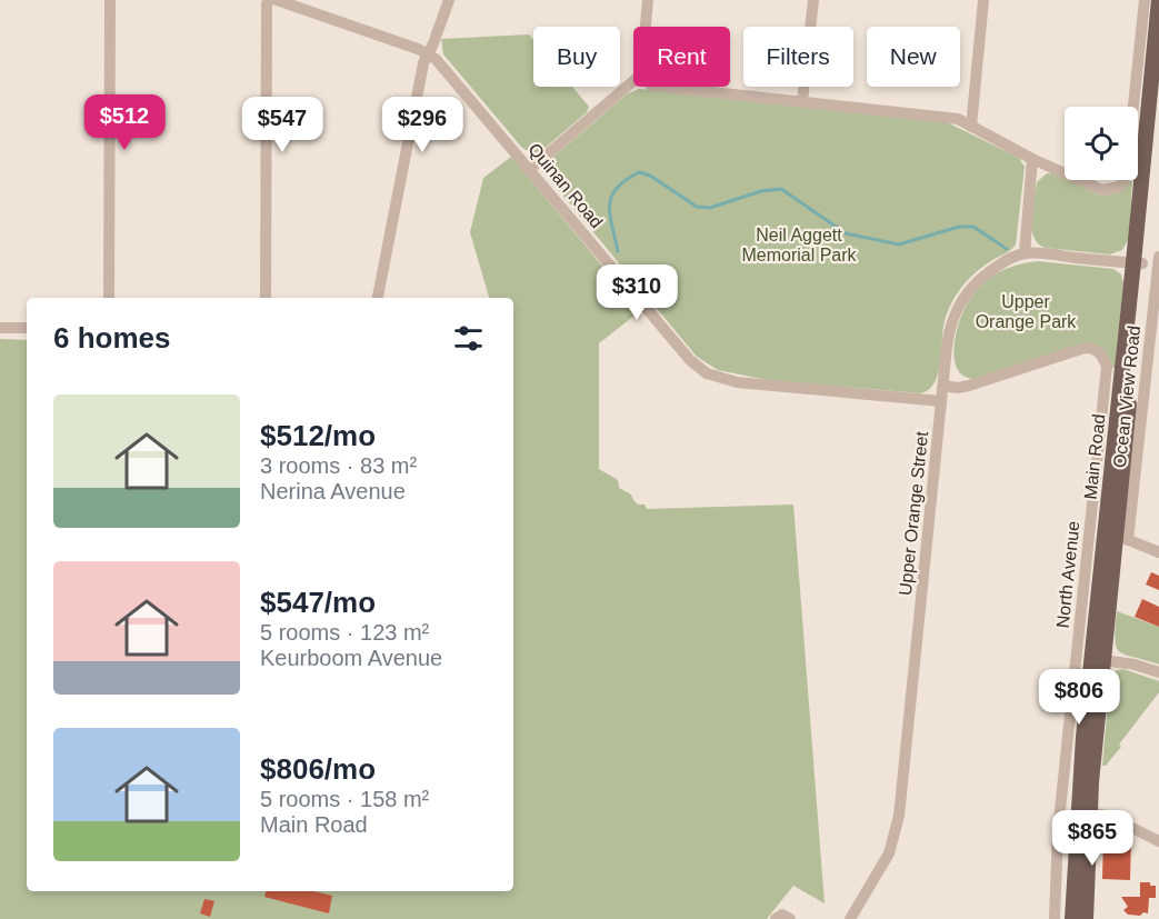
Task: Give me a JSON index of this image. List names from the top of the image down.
{
  "streets": {
    "main road": ["Main Road"],
    "street": [
      "Quinan Road",
      "Ocean View Road",
      "Upper Orange Street",
      "North Avenue"
    ]
  },
  "crossings": [
    ["Quinan Road", "Upper Orange Street"],
    ["Ocean View Road", "Main Road"],
    ["Main Road", "Upper Orange Street"],
    ["Upper Orange Street", "North Avenue"]
  ],
  "parks": ["Neil Aggett Memorial Park", "Upper Orange Park"],
  "page": {
    "chip": [
      "Buy",
      "Rent",
      "Filters",
      "New"
    ],
    "price": [
      "$512",
      "$547",
      "$296",
      "$310",
      "$806",
      "$865"
    ],
    "heading": "6 homes",
    "list": [
      {
        "name": "$512/mo",
        "note": "3 rooms · 83 m² · Nerina Avenue"
      },
      {
        "name": "$547/mo",
        "note": "5 rooms · 123 m² · Keurboom Avenue"
      },
      {
        "name": "$806/mo",
        "note": "5 rooms · 158 m² · Main Road"
      }
    ]
  }
}
